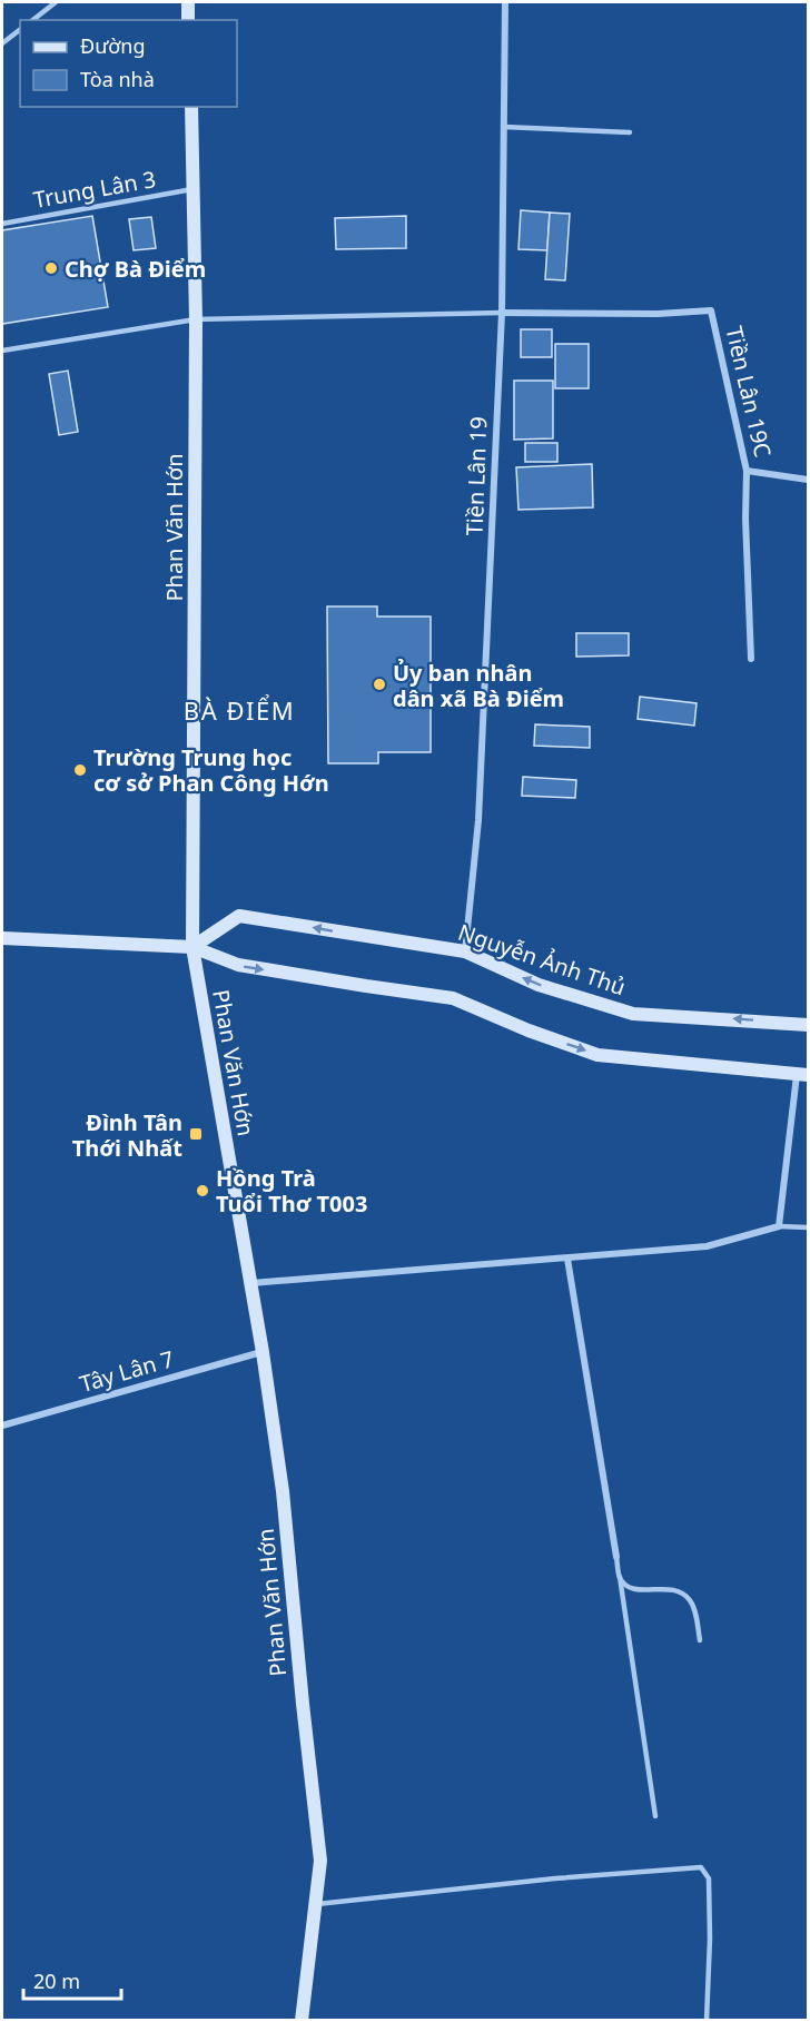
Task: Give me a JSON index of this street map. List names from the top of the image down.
{
  "streets": {
    "main road": ["Phan Văn Hớn", "Nguyễn Ảnh Thủ"],
    "street": ["Tiền Lân 19C", "Tiền Lân 19", "Tây Lân 7"],
    "lane": ["Trung Lân 3"]
  },
  "crossings": [
    ["Trung Lân 3", "Phan Văn Hớn"],
    ["Tiền Lân 19C", "Tiền Lân 19"],
    ["Tiền Lân 19", "Nguyễn Ảnh Thủ"],
    ["Phan Văn Hớn", "Nguyễn Ảnh Thủ"],
    ["Phan Văn Hớn", "Tây Lân 7"]
  ],
  "districts": ["BÀ ĐIỂM"],
  "places": {
    "other": [
      "Chợ Bà Điểm",
      "Ủy ban nhân dân xã Bà Điểm",
      "Trường Trung học cơ sở Phan Công Hớn",
      "Hồng Trà Tuổi Thơ T003"
    ],
    "transit": ["Đình Tân Thới Nhất"]
  },
  "legend": ["Đường", "Tòa nhà"],
  "scale_bar": "20 m"
}
